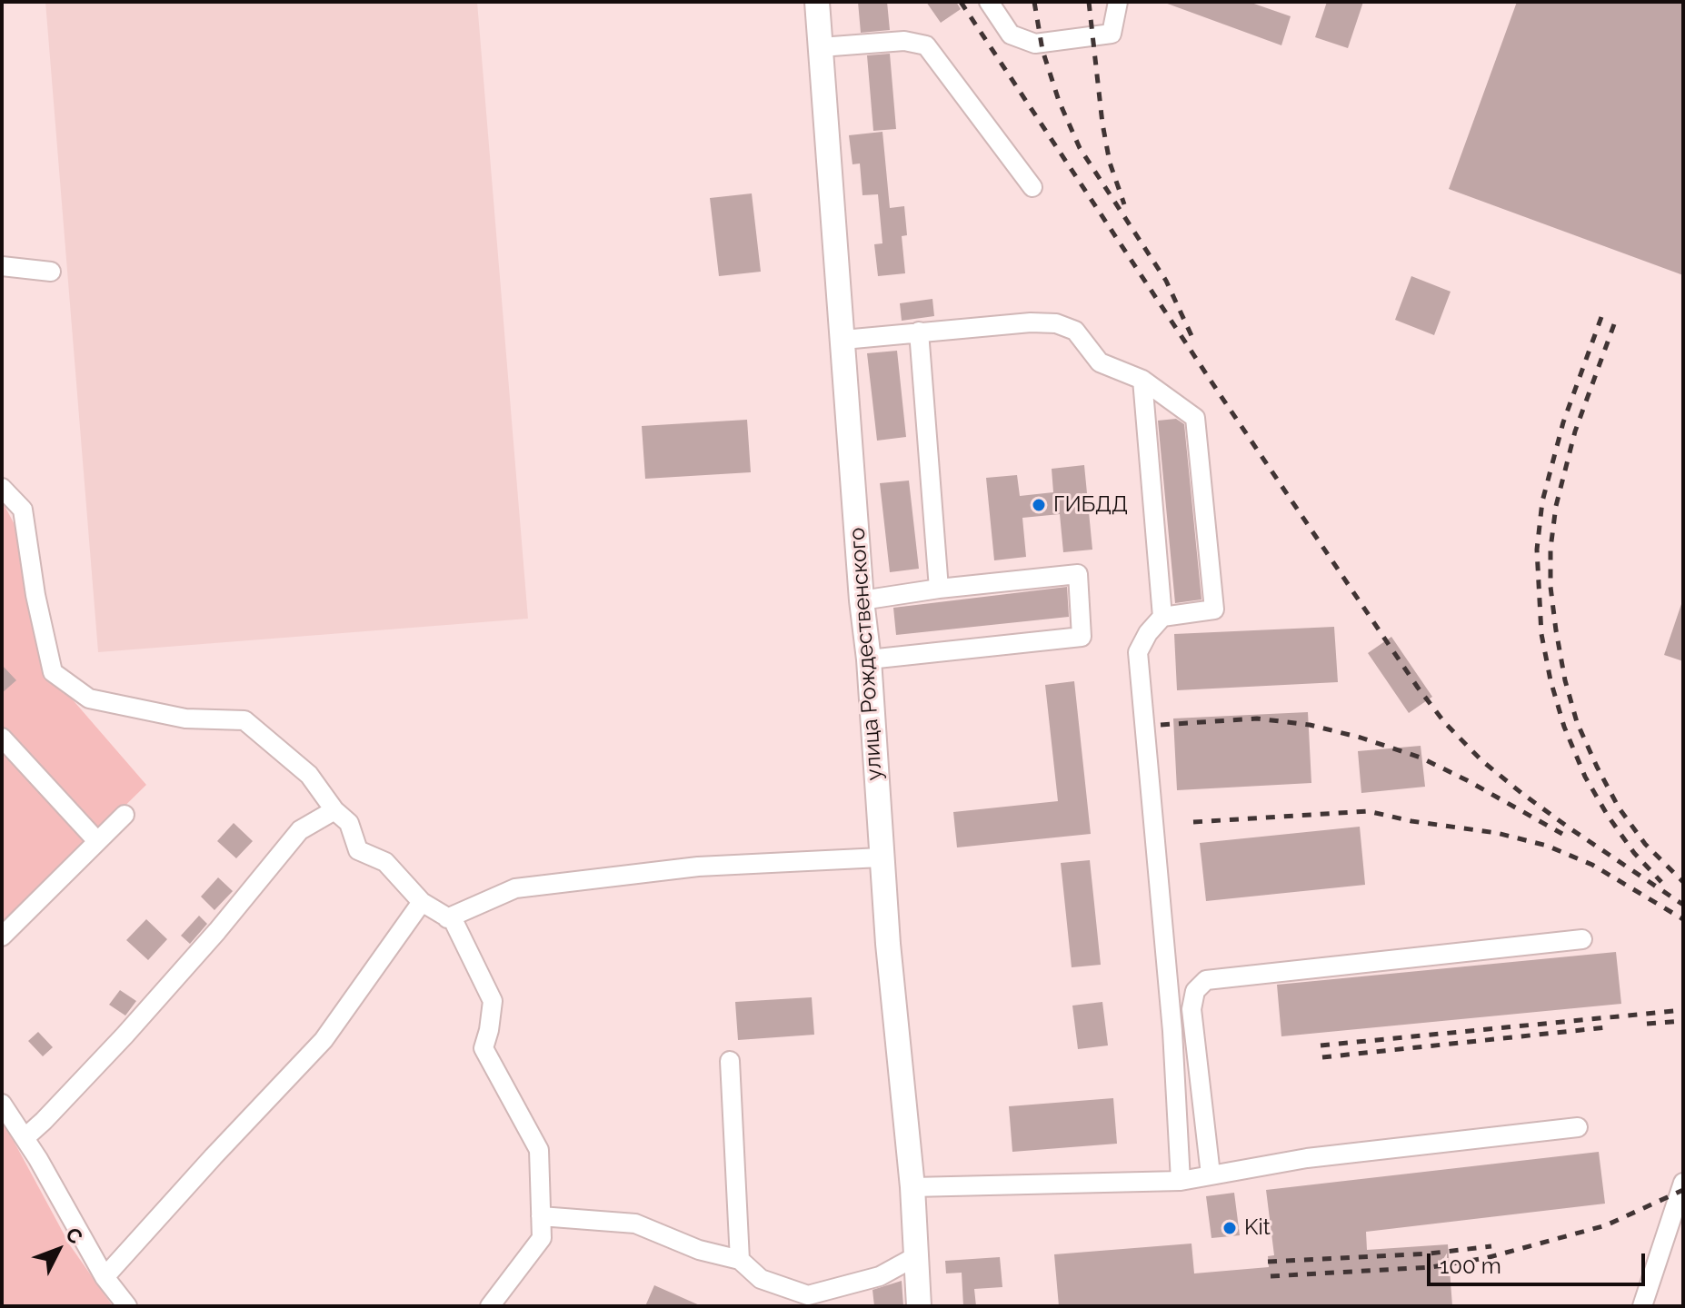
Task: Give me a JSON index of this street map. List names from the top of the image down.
{
  "streets": {
    "main road": ["улица Рождественского"]
  },
  "places": ["ГИБДД", "Kit"],
  "scale_bar": "100 m",
  "north": "top right"
}
